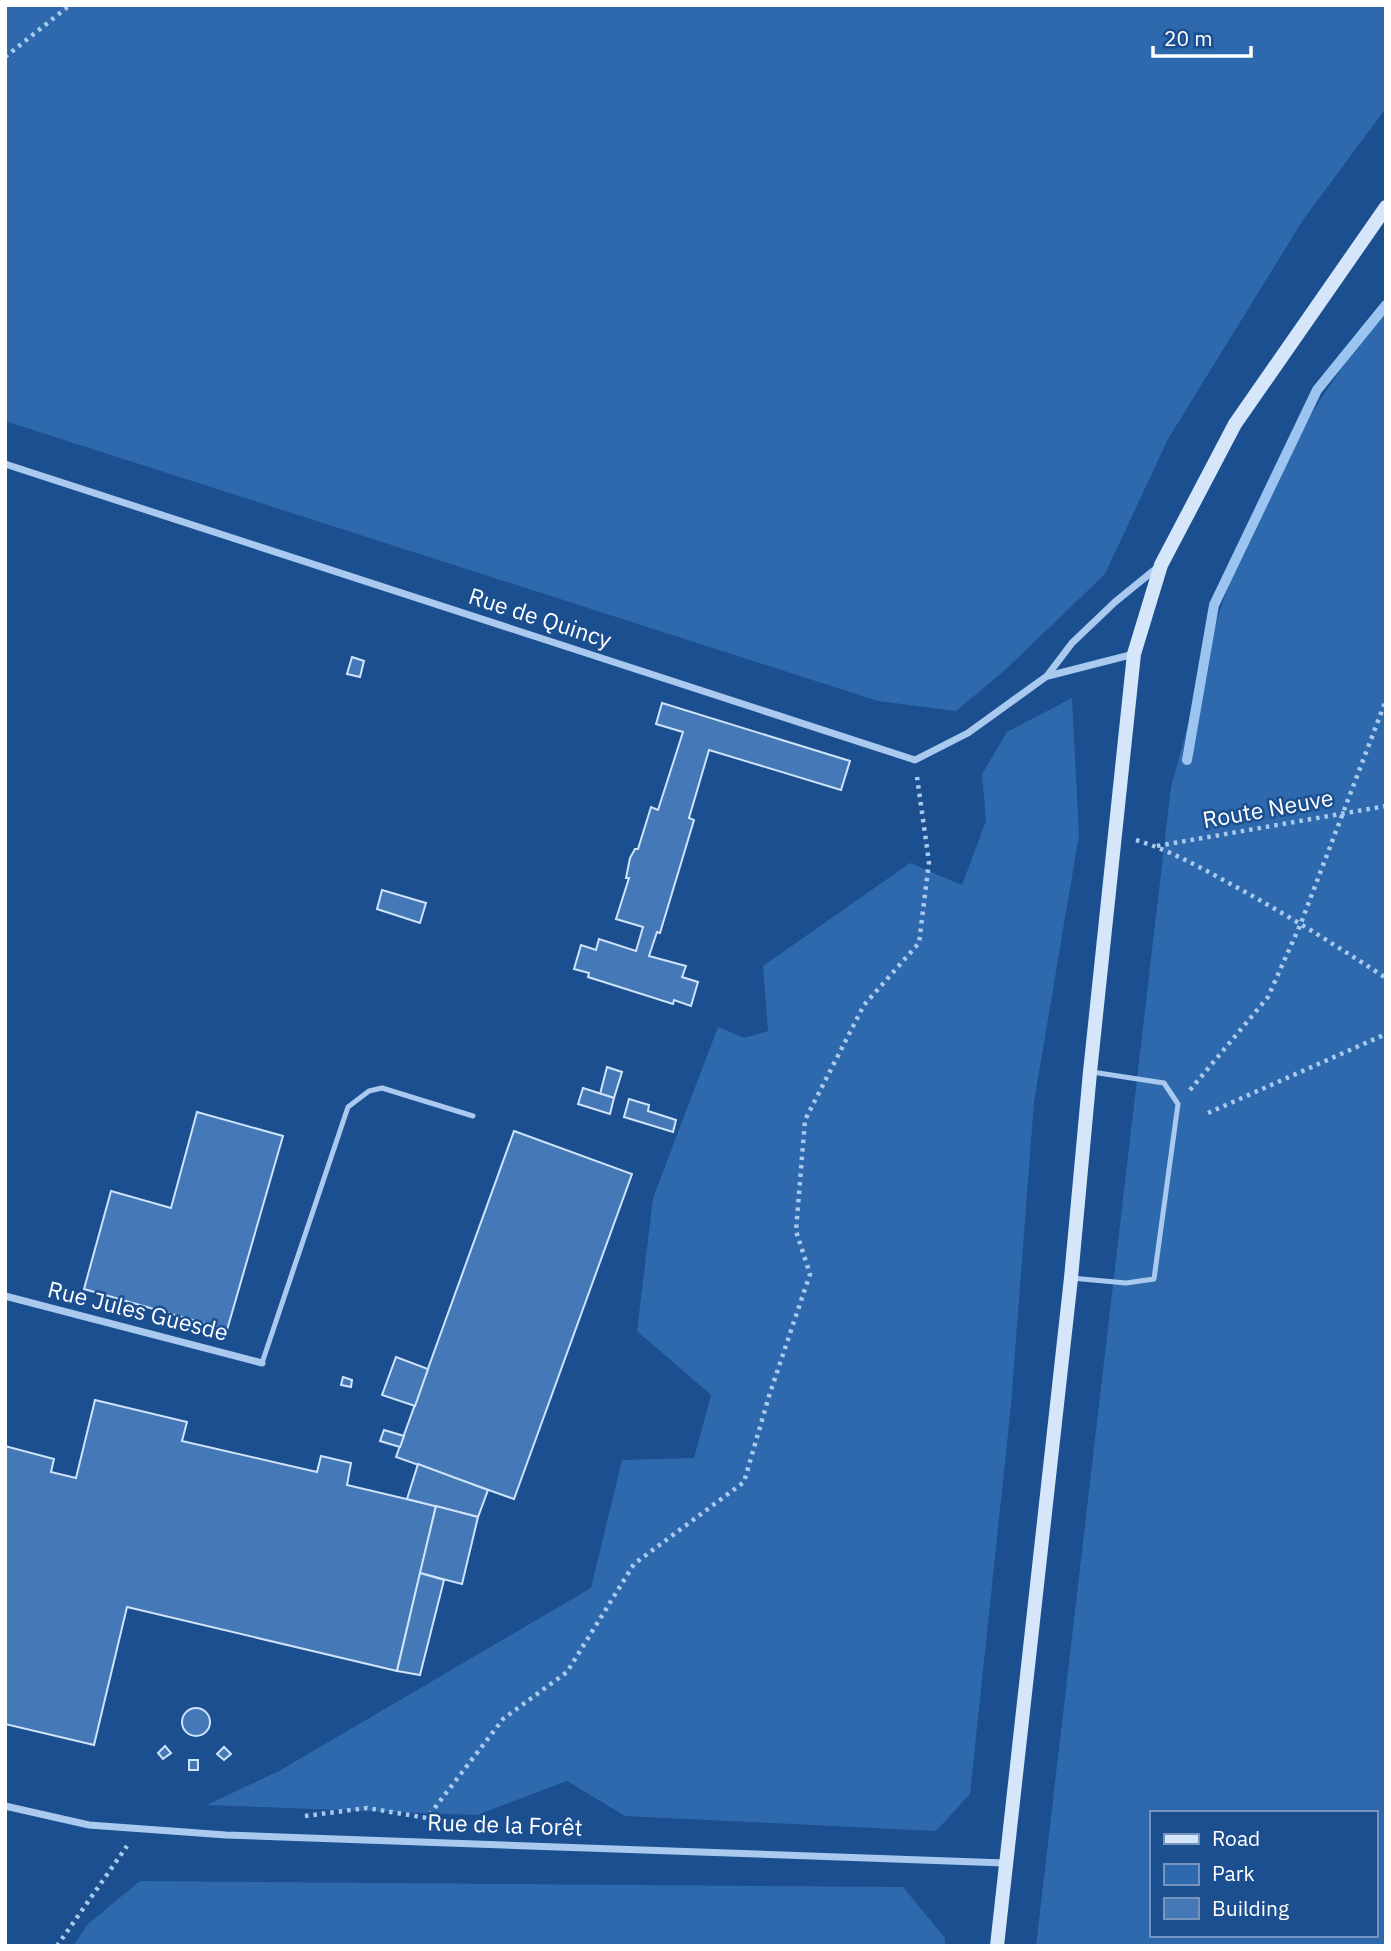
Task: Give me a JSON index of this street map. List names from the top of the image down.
{
  "streets": {
    "street": ["Rue de Quincy", "Rue Jules Guesde", "Rue de la Forêt"],
    "path": ["Route Neuve"]
  },
  "legend": ["Road", "Park", "Building"],
  "scale_bar": "20 m"
}
